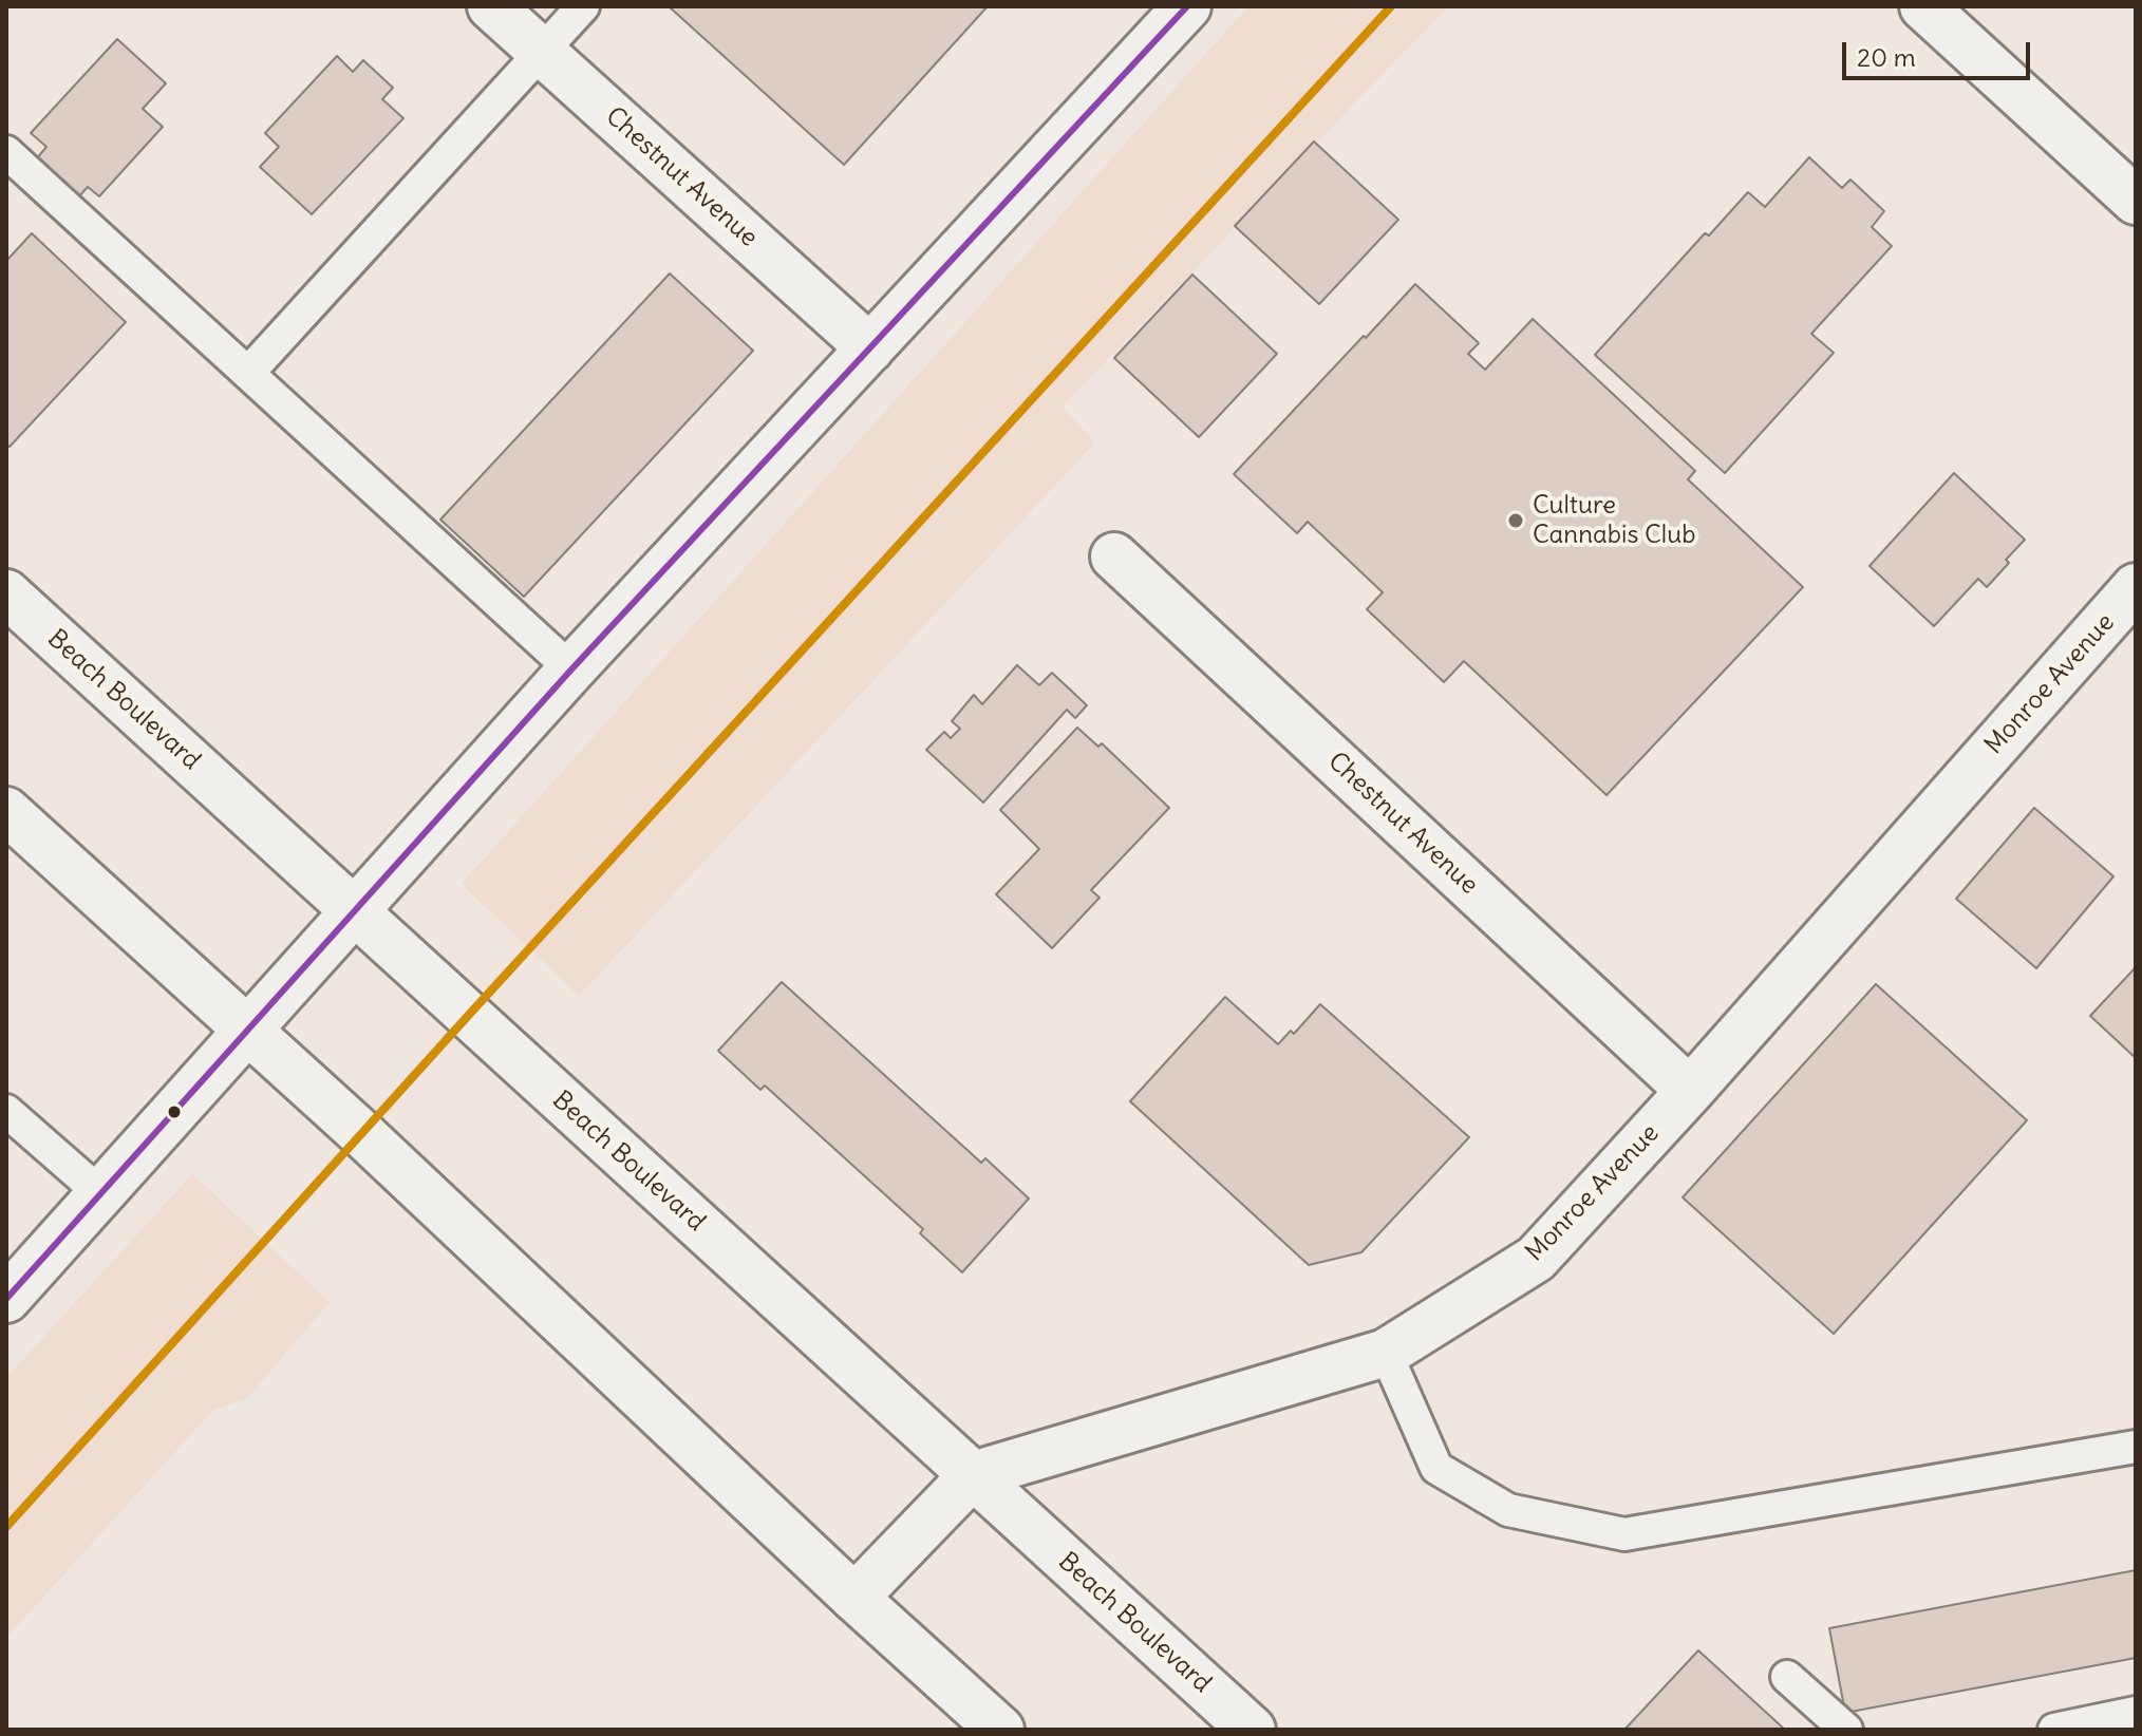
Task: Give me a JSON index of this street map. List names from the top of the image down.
{
  "streets": {
    "street": ["Chestnut Avenue", "Monroe Avenue", "Beach Boulevard"]
  },
  "crossings": [
    ["Chestnut Avenue", "Monroe Avenue"],
    ["Monroe Avenue", "Beach Boulevard"]
  ],
  "places": ["Culture Cannabis Club"],
  "scale_bar": "20 m"
}
